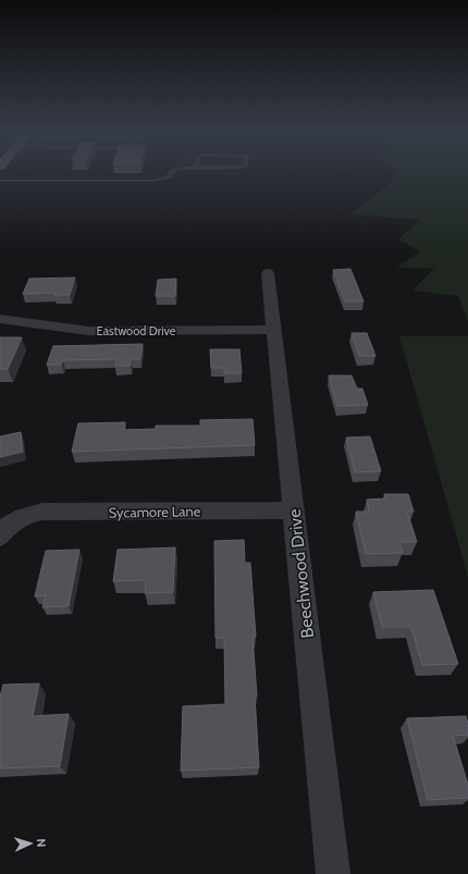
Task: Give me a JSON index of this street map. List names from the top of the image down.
{
  "streets": {
    "street": ["Eastwood Drive", "Sycamore Lane", "Beechwood Drive"]
  },
  "crossings": [
    ["Eastwood Drive", "Beechwood Drive"],
    ["Sycamore Lane", "Beechwood Drive"]
  ],
  "north": "right"
}
